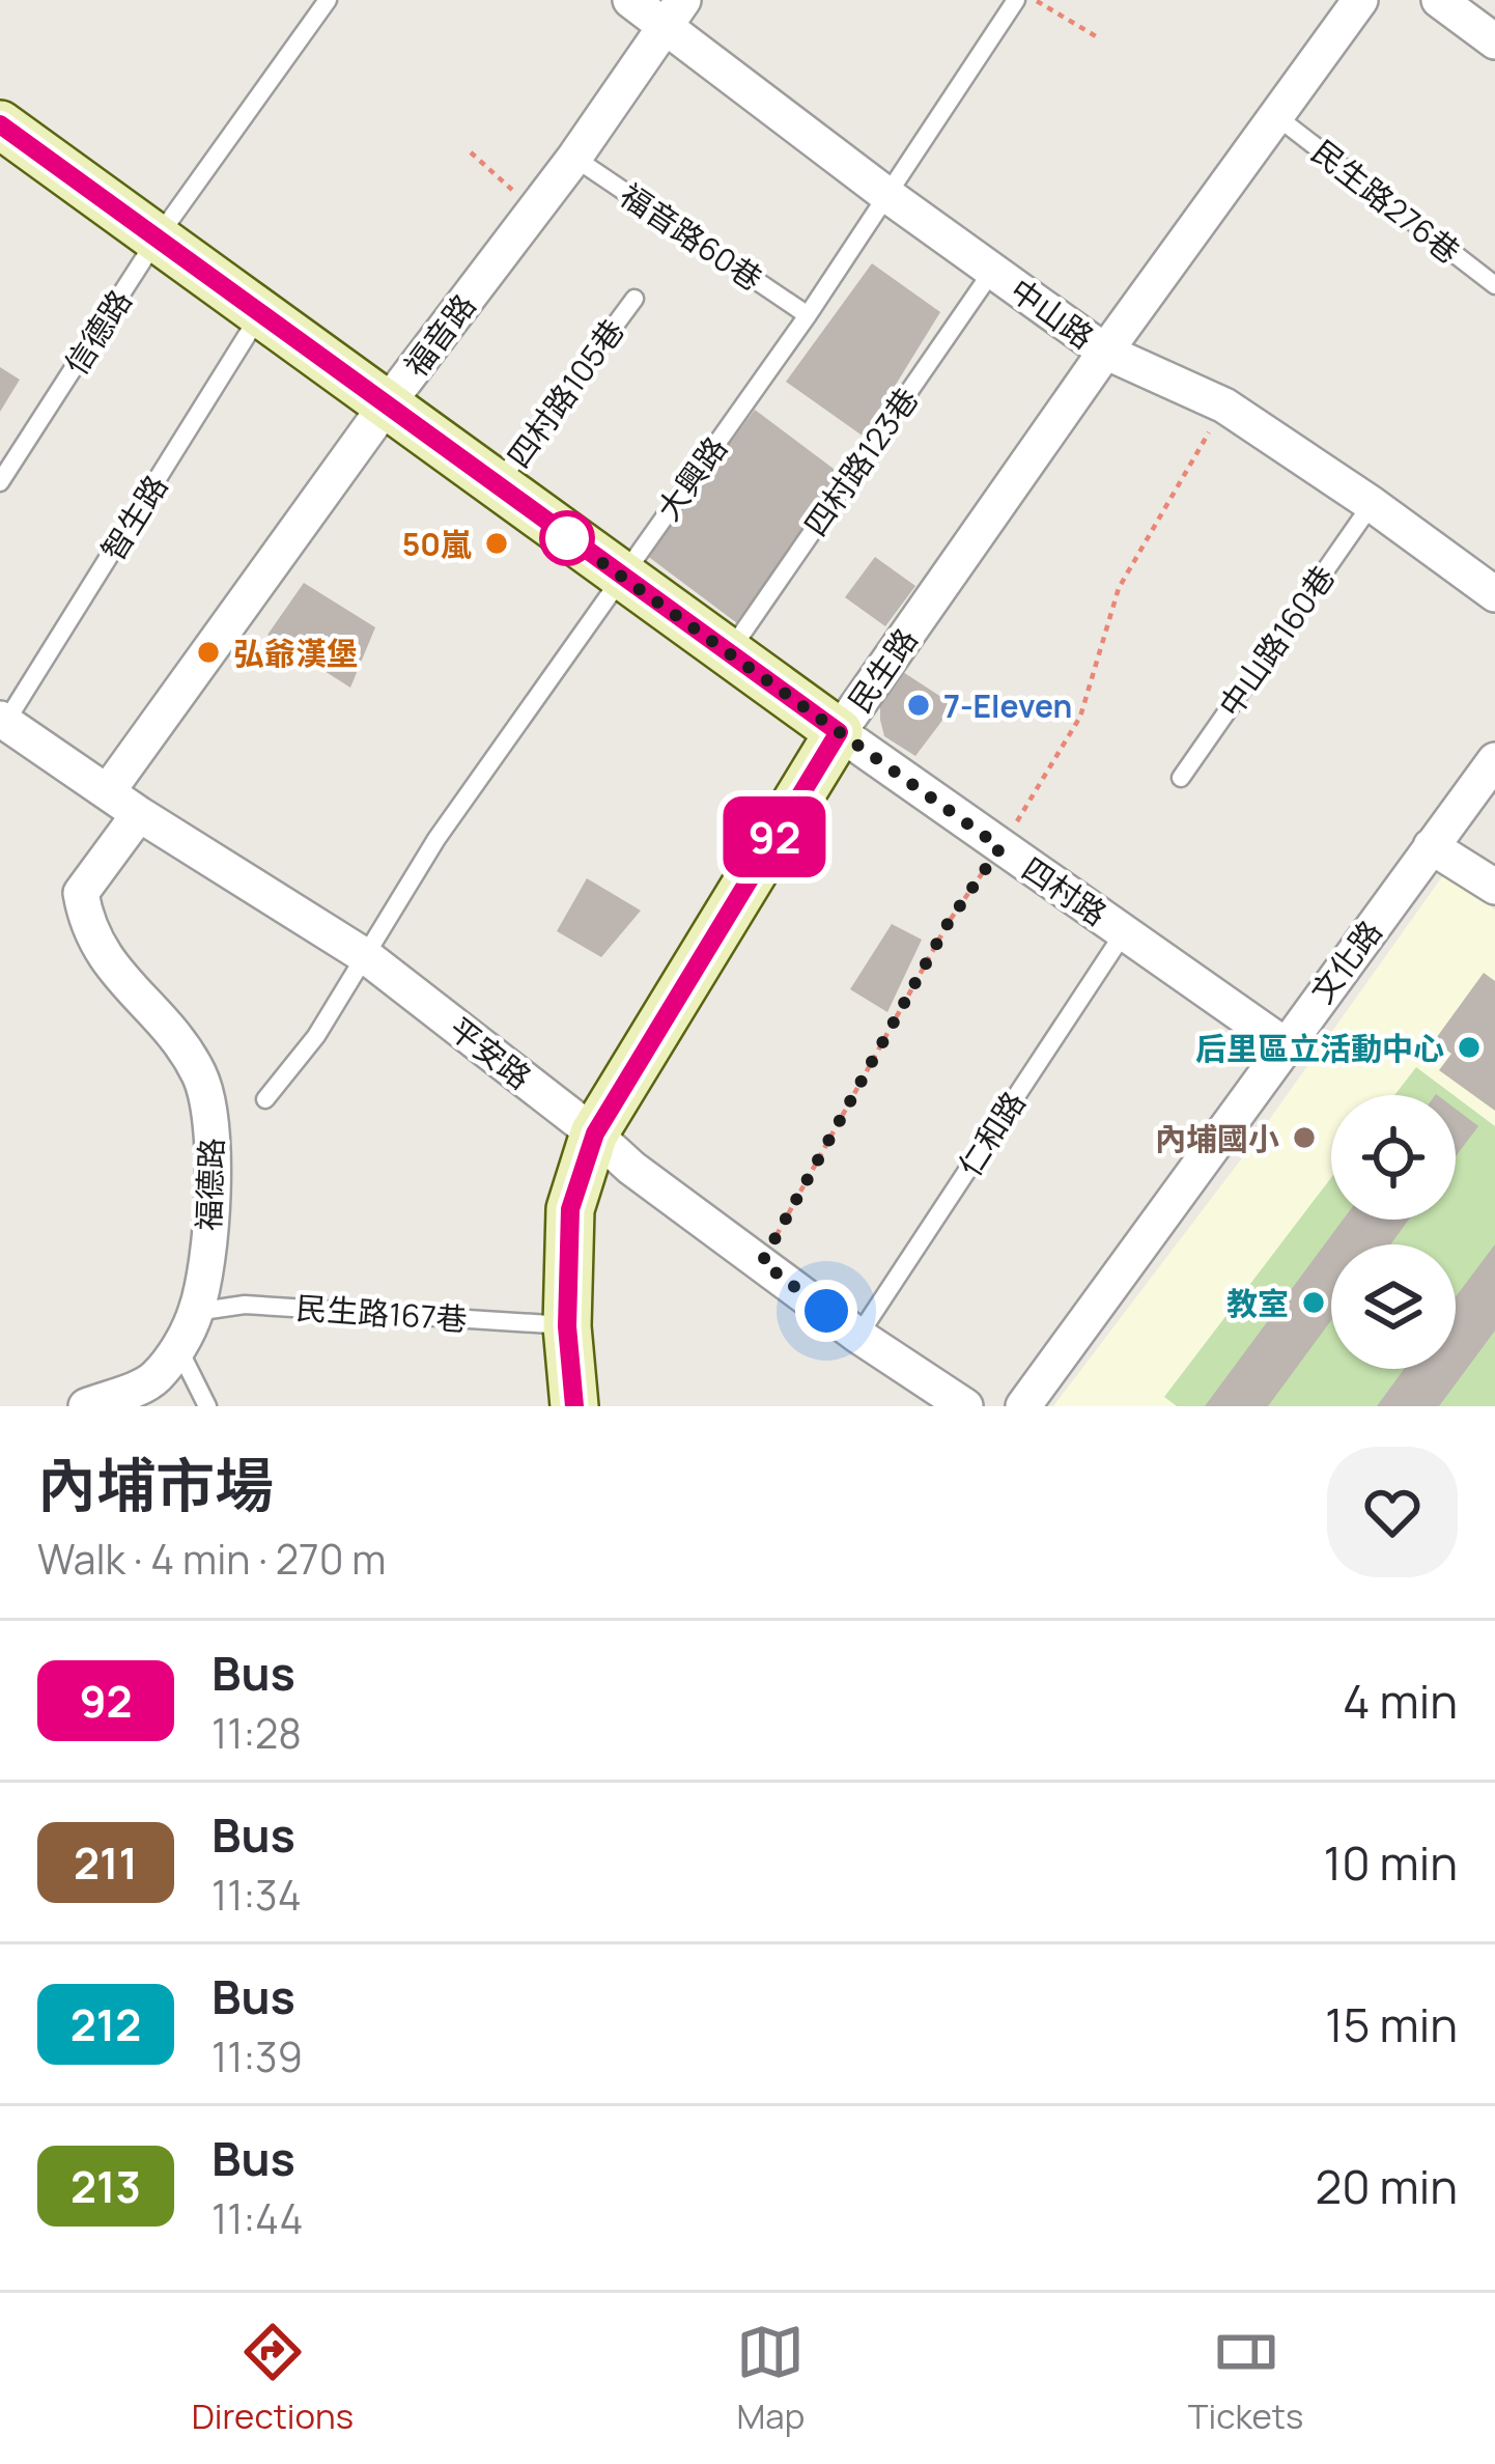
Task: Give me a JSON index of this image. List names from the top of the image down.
{
  "streets": {
    "main road": ["民生路", "四村路"],
    "street": [
      "中山路",
      "福音路",
      "文化路",
      "平安路",
      "福德路"
    ],
    "lane": [
      "民生路276巷",
      "福音路60巷",
      "信德路",
      "四村路105巷",
      "四村路123巷",
      "大興路",
      "智生路",
      "中山路160巷",
      "仁和路",
      "民生路167巷"
    ]
  },
  "crossings": [
    ["民生路276巷", "民生路"],
    ["福音路60巷", "福音路"],
    ["福音路60巷", "大興路"],
    ["中山路", "福音路"],
    ["中山路", "四村路123巷"],
    ["中山路", "大興路"],
    ["中山路", "中山路160巷"],
    ["中山路", "民生路"],
    ["信德路", "四村路"],
    ["福音路", "四村路"],
    ["福音路", "平安路"],
    ["四村路105巷", "四村路"],
    ["四村路123巷", "四村路"],
    ["大興路", "四村路"],
    ["大興路", "平安路"],
    ["智生路", "四村路"],
    ["智生路", "平安路"],
    ["民生路", "四村路"],
    ["民生路", "平安路"],
    ["民生路", "民生路167巷"],
    ["四村路", "文化路"],
    ["四村路", "仁和路"],
    ["平安路", "仁和路"],
    ["平安路", "福德路"],
    ["福德路", "民生路167巷"]
  ],
  "places": [
    "50嵐",
    "弘爺漢堡",
    "7-Eleven",
    "后里區立活動中心",
    "內埔國小",
    "教室"
  ],
  "lines": ["bus line 92"],
  "page": {
    "on_map": "92",
    "heading": ["內埔市場", "Walk · 4 min · 270 m"],
    "list": [
      {
        "mark": "92",
        "name": "Bus",
        "note": "11:28",
        "value": "4 min"
      },
      {
        "mark": "211",
        "name": "Bus",
        "note": "11:34",
        "value": "10 min"
      },
      {
        "mark": "212",
        "name": "Bus",
        "note": "11:39",
        "value": "15 min"
      },
      {
        "mark": "213",
        "name": "Bus",
        "note": "11:44",
        "value": "20 min"
      }
    ],
    "tabs": ["Directions", "Map", "Tickets"]
  }
}
